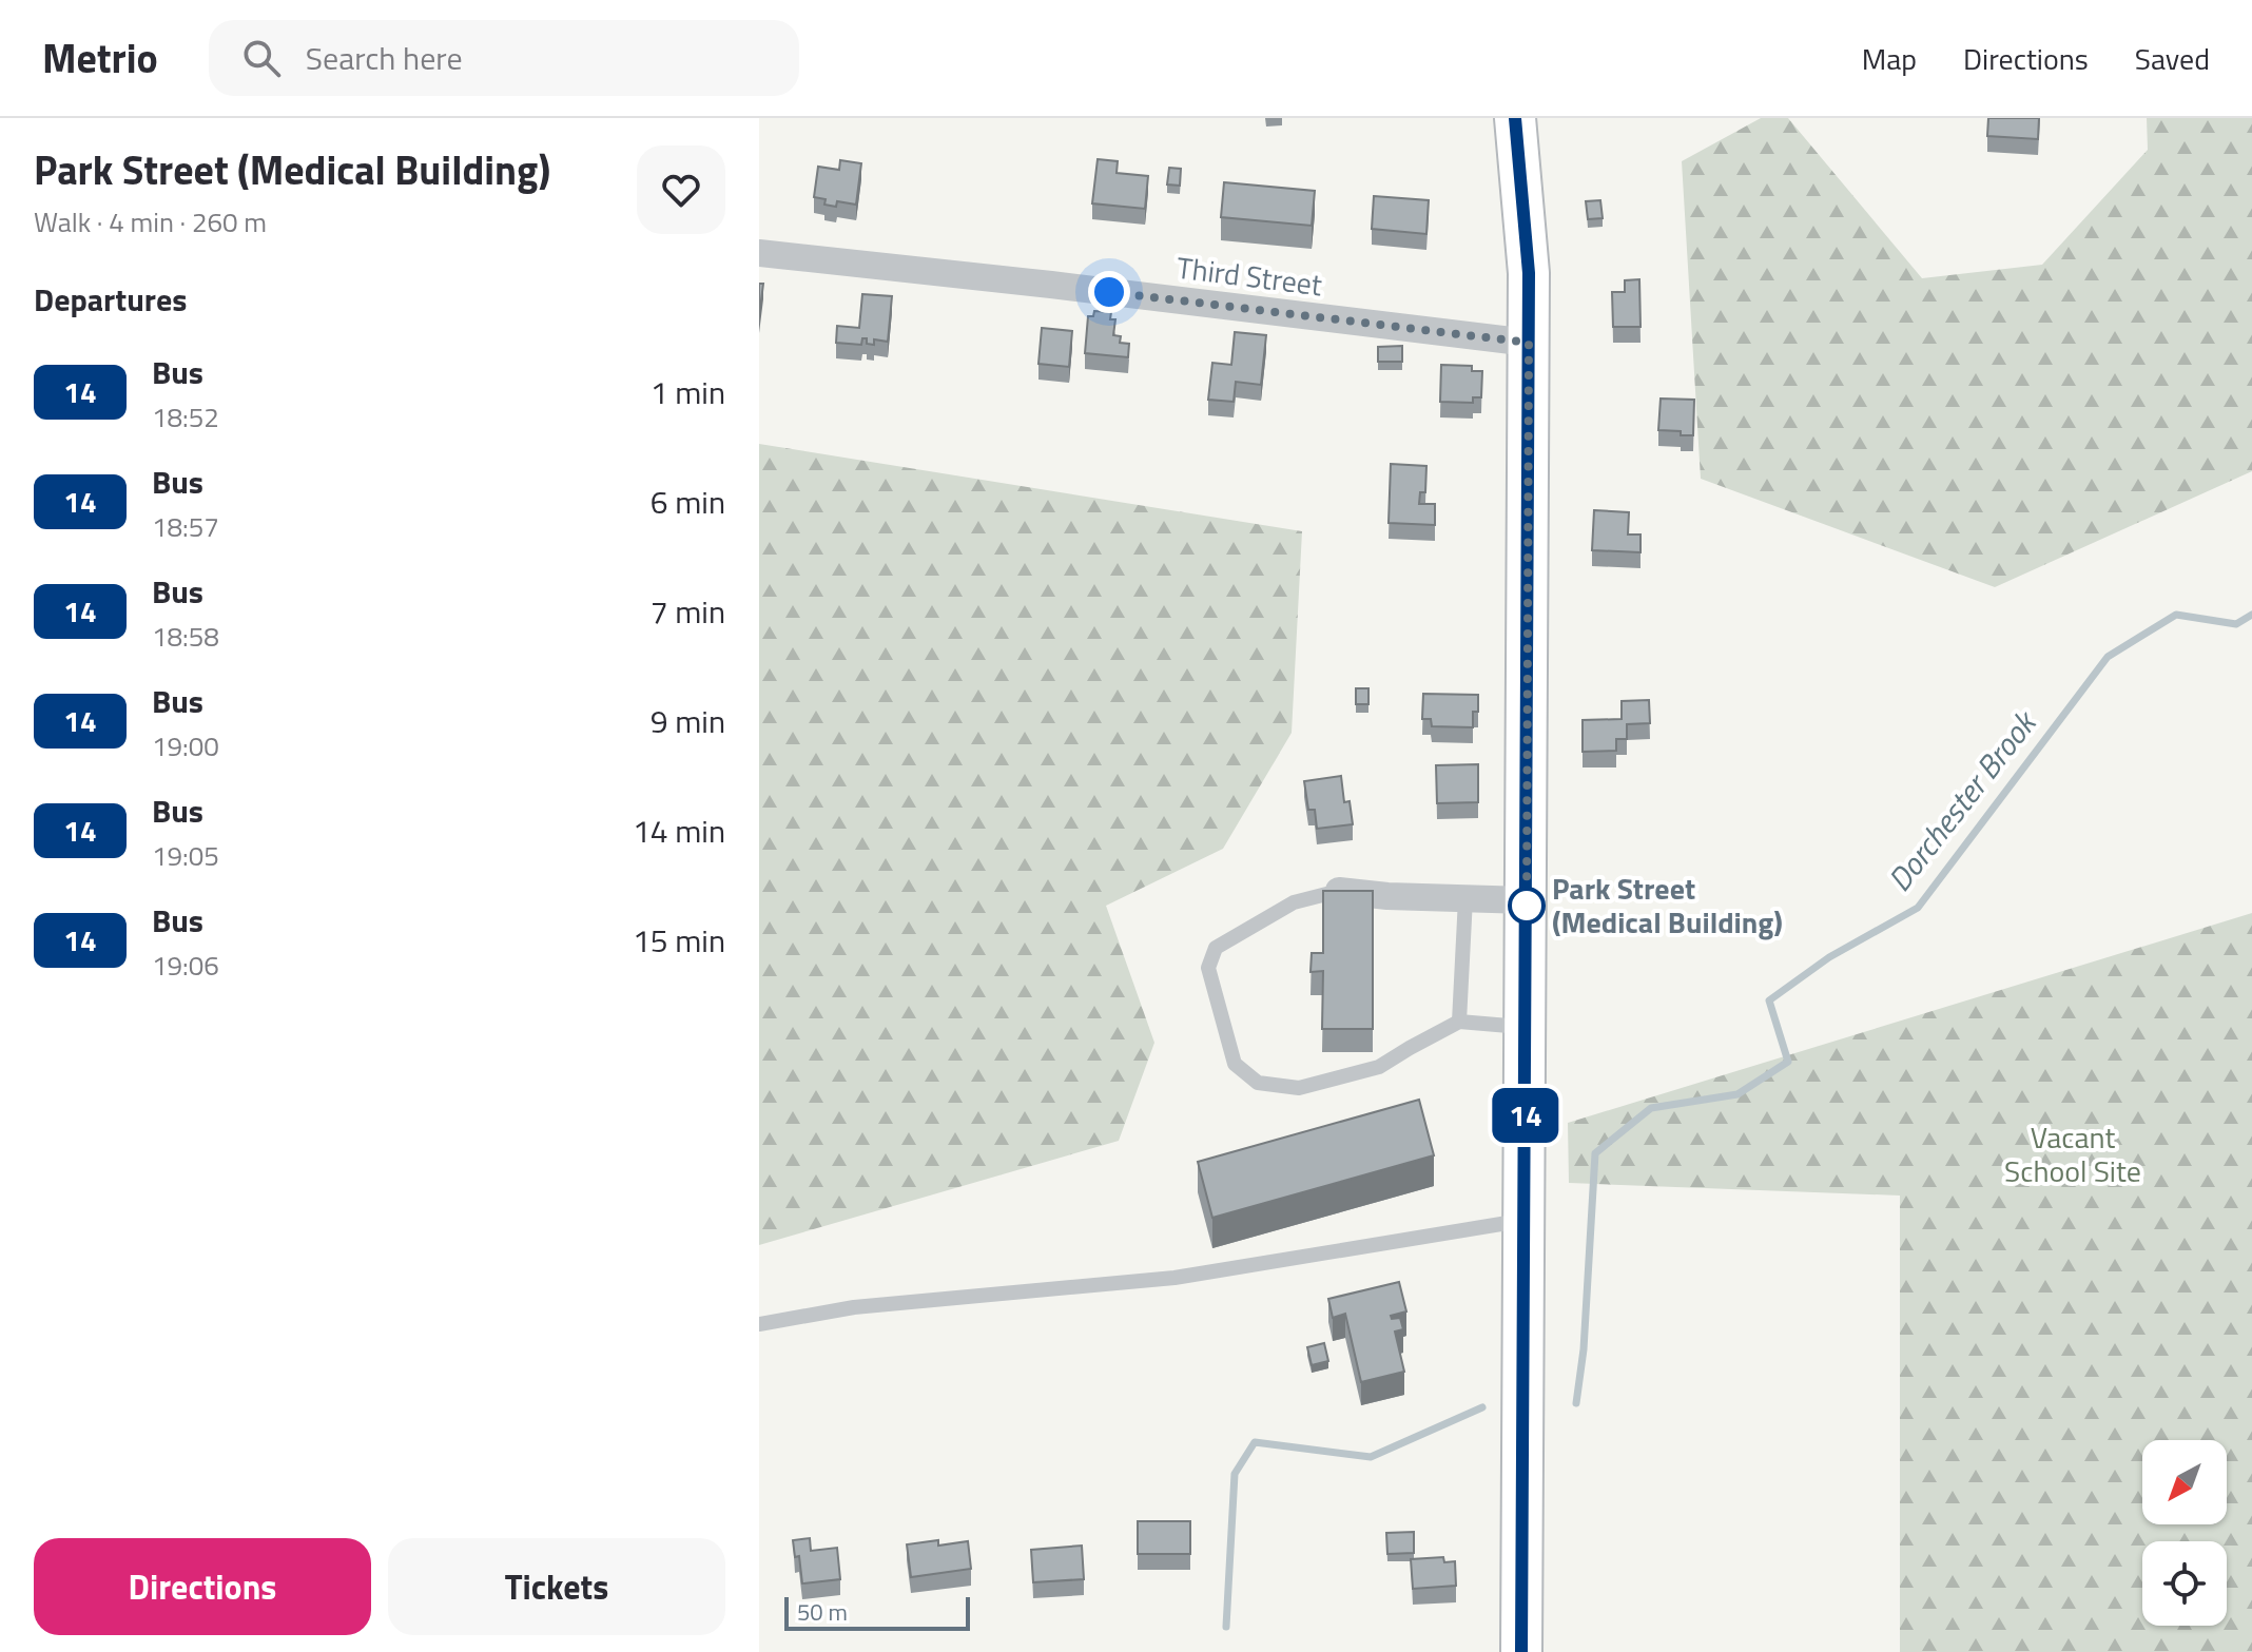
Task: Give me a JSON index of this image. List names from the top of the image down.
{
  "streets": {
    "street": ["Third Street"]
  },
  "water": ["Dorchester Brook"],
  "parks": ["Vacant School Site"],
  "places": ["Park Street (Medical Building)"],
  "lines": ["bus line 14"],
  "scale_bar": "50 m",
  "north": "bottom left",
  "page": {
    "header": "Metrio",
    "search": "Search here",
    "nav": ["Map", "Directions", "Saved"],
    "heading": [
      ["Park Street (Medical Building)", "Walk · 4 min · 260 m"],
      "Departures"
    ],
    "on_map": "14",
    "list": [
      {
        "mark": "14",
        "name": "Bus",
        "note": "18:52",
        "value": "1 min"
      },
      {
        "mark": "14",
        "name": "Bus",
        "note": "18:57",
        "value": "6 min"
      },
      {
        "mark": "14",
        "name": "Bus",
        "note": "18:58",
        "value": "7 min"
      },
      {
        "mark": "14",
        "name": "Bus",
        "note": "19:00",
        "value": "9 min"
      },
      {
        "mark": "14",
        "name": "Bus",
        "note": "19:05",
        "value": "14 min"
      },
      {
        "mark": "14",
        "name": "Bus",
        "note": "19:06",
        "value": "15 min"
      }
    ],
    "buttons": ["Directions", "Tickets"],
    "scale": "50 m"
  }
}
